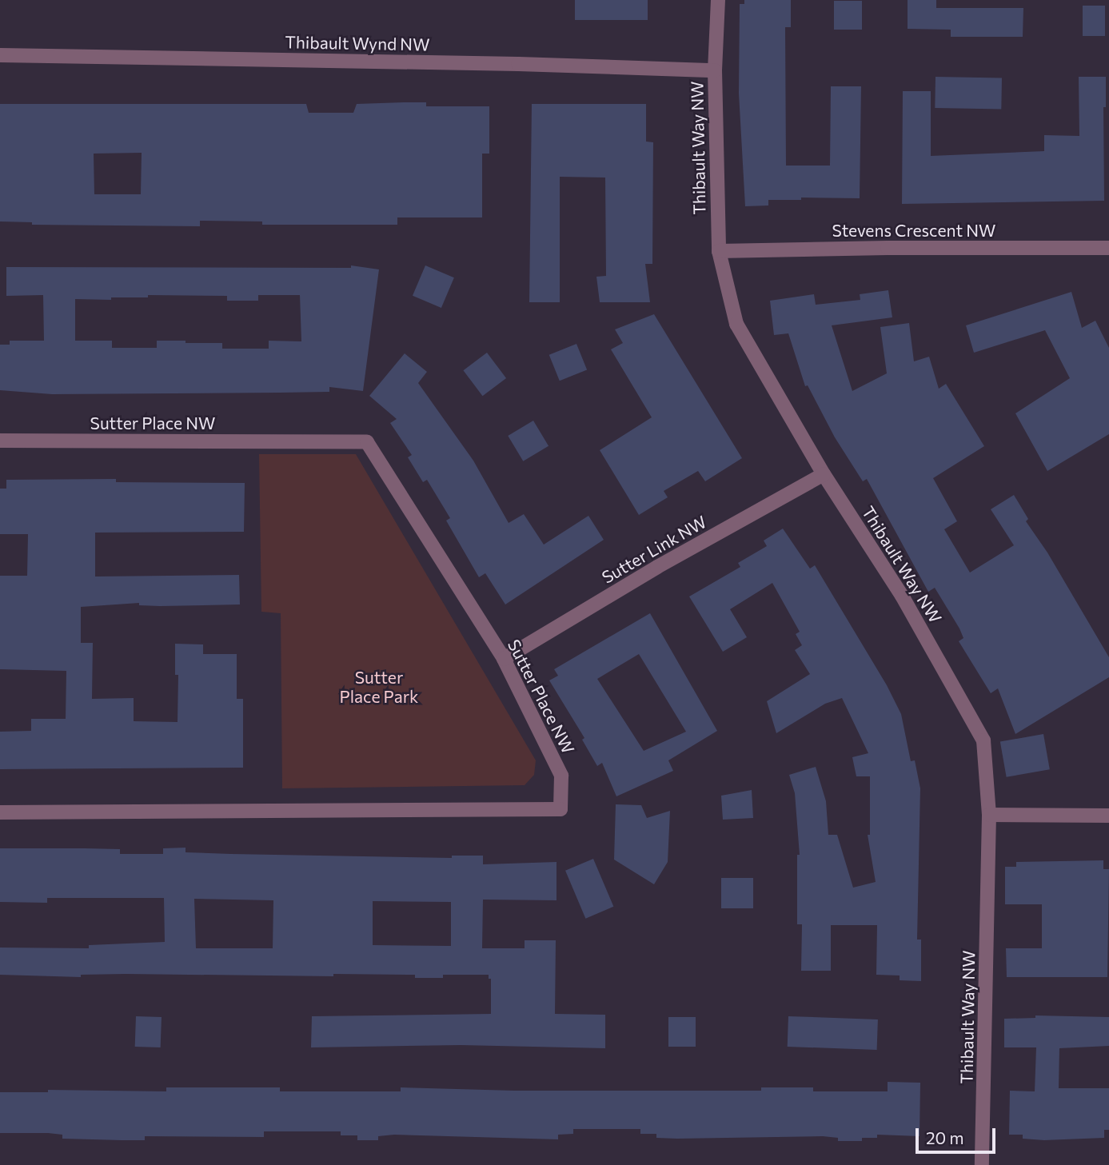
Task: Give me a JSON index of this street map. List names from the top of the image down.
{
  "streets": {
    "street": [
      "Thibault Wynd NW",
      "Thibault Way NW",
      "Stevens Crescent NW",
      "Sutter Place NW",
      "Sutter Link NW"
    ]
  },
  "crossings": [
    ["Thibault Wynd NW", "Thibault Way NW"],
    ["Thibault Way NW", "Stevens Crescent NW"],
    ["Thibault Way NW", "Sutter Link NW"],
    ["Sutter Place NW", "Sutter Link NW"]
  ],
  "parks": ["Sutter Place Park"],
  "scale_bar": "20 m"
}
